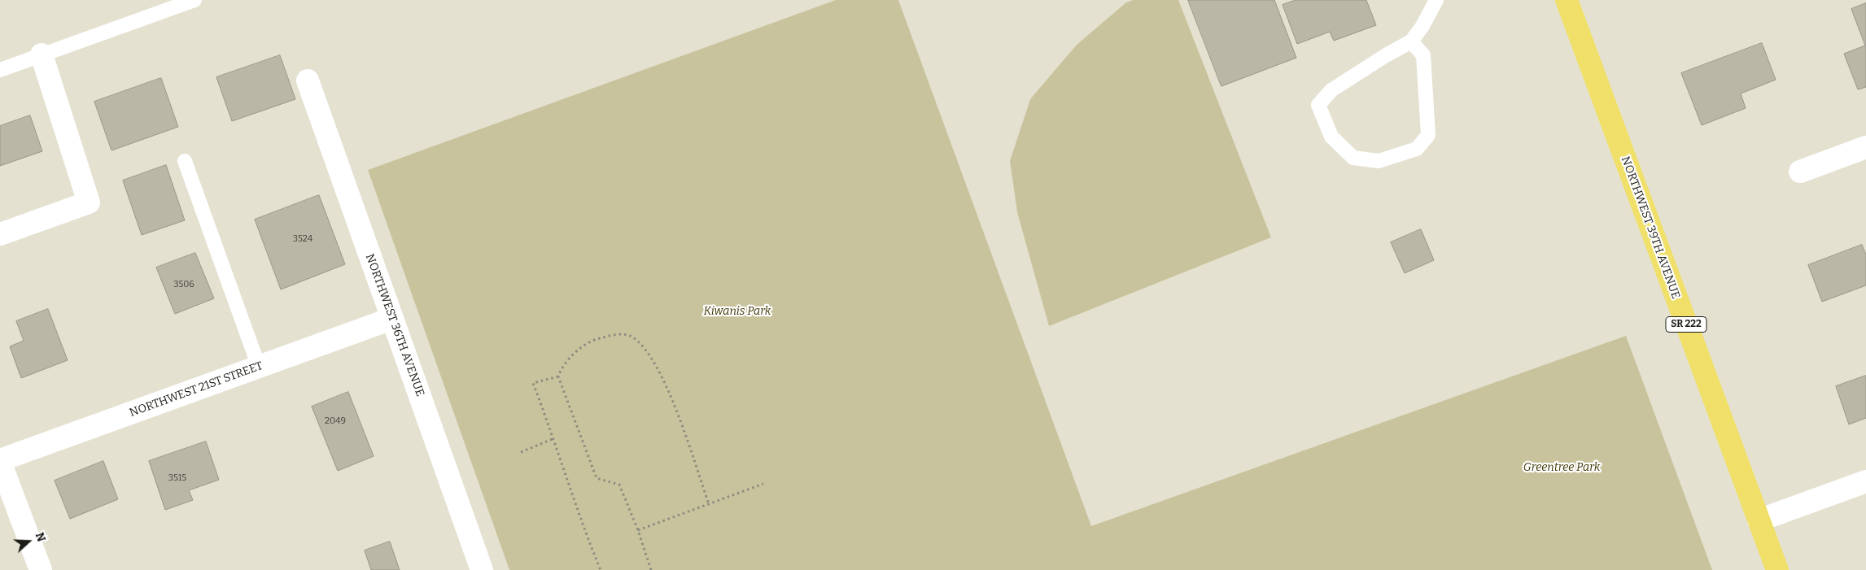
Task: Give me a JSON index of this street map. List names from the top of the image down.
{
  "streets": {
    "main road": ["NORTHWEST 39TH AVENUE", "SR 222"],
    "street": ["NORTHWEST 36TH AVENUE", "NORTHWEST 21ST STREET"]
  },
  "crossings": [
    ["NORTHWEST 36TH AVENUE", "NORTHWEST 21ST STREET"]
  ],
  "parks": ["Kiwanis Park", "Greentree Park"],
  "house_numbers": [
    "3524",
    "3506",
    "2049",
    "3515"
  ],
  "north": "right"
}
